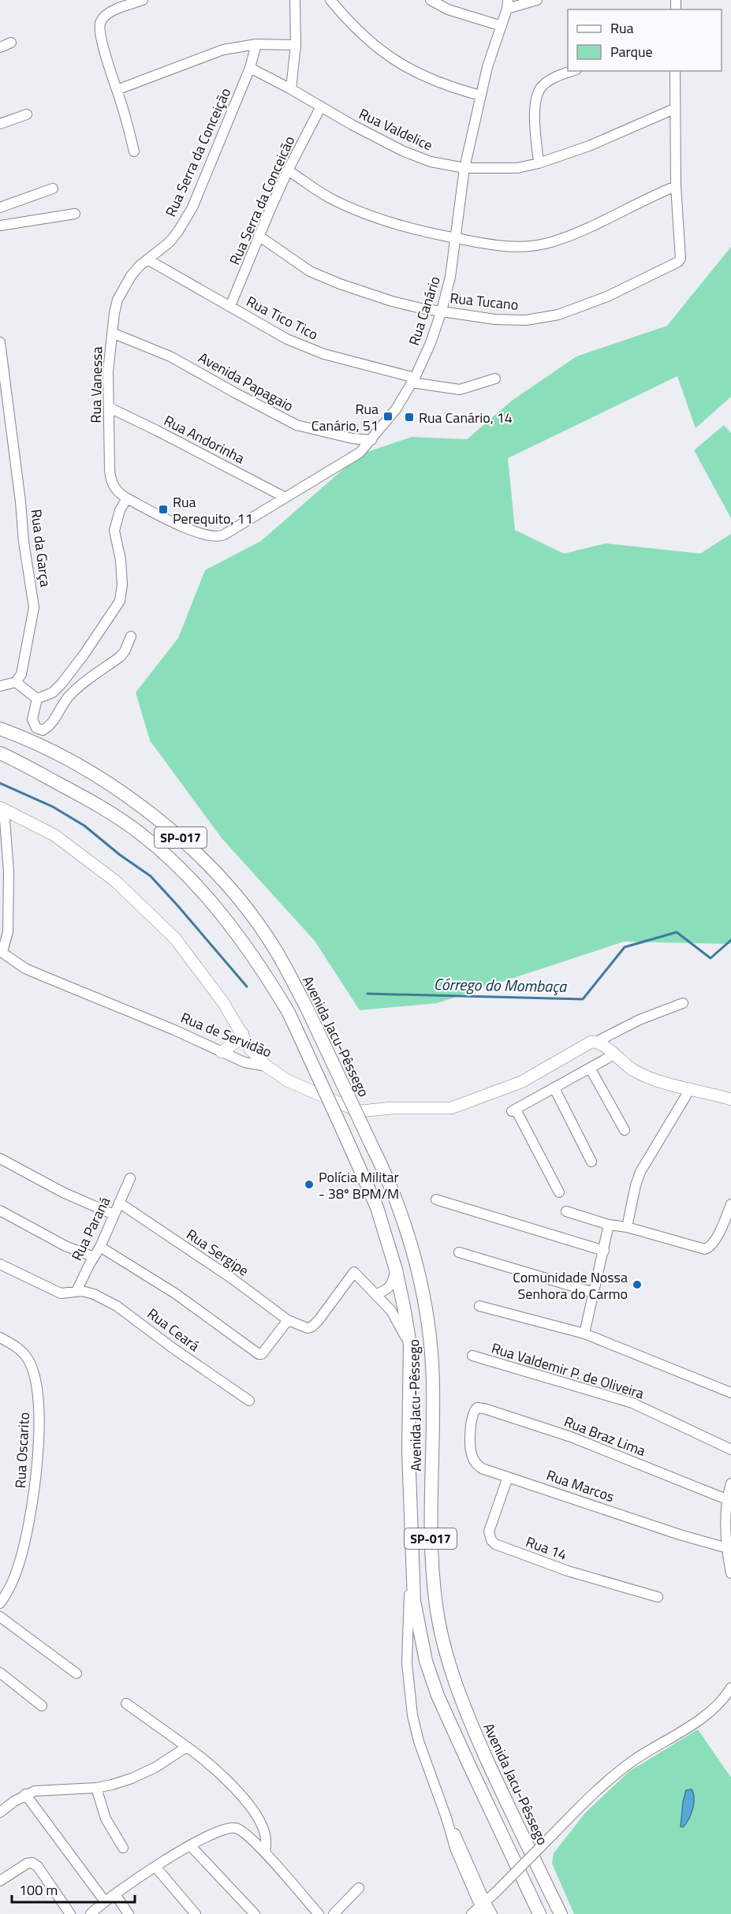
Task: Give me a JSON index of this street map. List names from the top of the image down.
{
  "streets": {
    "highway": ["SP-017", "Avenida Jacu-Pêssego"],
    "main road": ["Rua de Servidão"],
    "street": [
      "Rua Valdelice",
      "Rua Serra da Conceição",
      "Rua Serra da Conceicão",
      "Rua Tucano",
      "Rua Canário",
      "Rua Tico Tico",
      "Avenida Papagaio",
      "Rua Vanessa",
      "Rua Andorinha",
      "Rua da Garça",
      "Rua Paraná",
      "Rua Sergipe",
      "Rua Ceará",
      "Rua Valdemir P. de Oliveira",
      "Rua Braz Lima",
      "Rua Oscarito",
      "Rua Marcos",
      "Rua 14"
    ]
  },
  "crossings": [
    ["Rua Valdelice", "Rua Serra da Conceição"],
    ["Rua Valdelice", "Rua Serra da Conceicão"],
    ["Rua Valdelice", "Rua Canário"],
    ["Rua Serra da Conceição", "Rua Tico Tico"],
    ["Rua Serra da Conceição", "Rua Vanessa"],
    ["Rua Serra da Conceicão", "Rua Tucano"],
    ["Rua Serra da Conceicão", "Rua Tico Tico"],
    ["Rua Tucano", "Rua Canário"],
    ["Rua Canário", "Rua Tico Tico"],
    ["Rua Canário", "Avenida Papagaio"],
    ["Rua Canário", "Rua Vanessa"],
    ["Rua Canário", "Rua Andorinha"],
    ["Rua Tico Tico", "Rua Vanessa"],
    ["Avenida Papagaio", "Rua Vanessa"],
    ["Rua Vanessa", "Rua Andorinha"],
    ["Rua Paraná", "Rua Sergipe"],
    ["Rua Paraná", "Rua Ceará"],
    ["Rua Braz Lima", "Rua Marcos"],
    ["Rua Marcos", "Rua 14"]
  ],
  "water": ["Córrego do Mombaça"],
  "places": {
    "transit": ["Rua Canário, 51", "Rua Canário, 14", "Rua Perequito, 11"],
    "other": ["Polícia Militar - 38º BPM/M", "Comunidade Nossa Senhora do Carmo"]
  },
  "legend": ["Rua", "Parque"],
  "scale_bar": "100 m"
}
